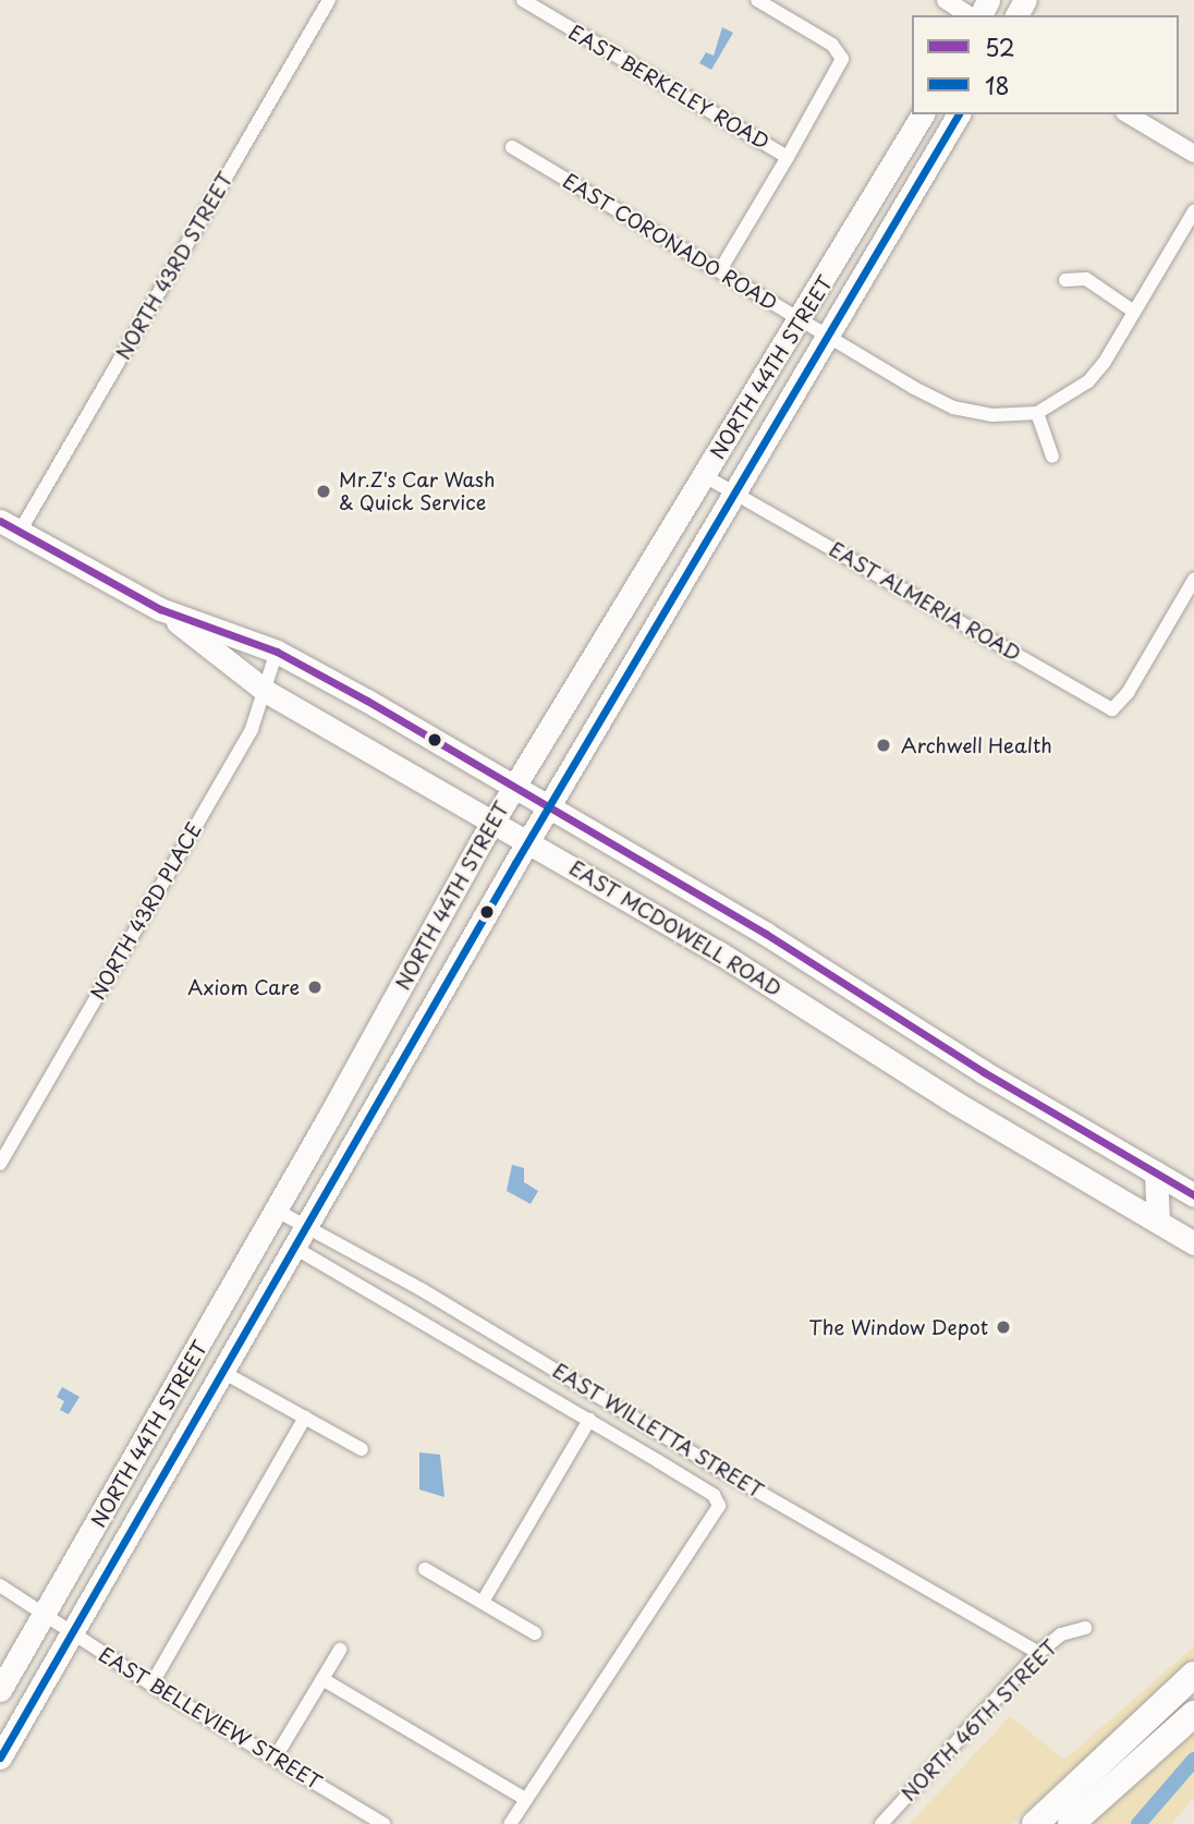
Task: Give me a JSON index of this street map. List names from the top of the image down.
{
  "streets": {
    "main road": ["NORTH 44TH STREET", "EAST MCDOWELL ROAD"],
    "street": [
      "EAST BERKELEY ROAD",
      "EAST CORONADO ROAD",
      "NORTH 43RD STREET",
      "EAST ALMERIA ROAD",
      "NORTH 43RD PLACE",
      "EAST WILLETTA STREET",
      "EAST BELLEVIEW STREET",
      "NORTH 46TH STREET"
    ]
  },
  "crossings": [
    ["EAST CORONADO ROAD", "NORTH 44TH STREET"],
    ["NORTH 43RD STREET", "EAST MCDOWELL ROAD"],
    ["NORTH 44TH STREET", "EAST ALMERIA ROAD"],
    ["NORTH 44TH STREET", "EAST MCDOWELL ROAD"],
    ["NORTH 44TH STREET", "EAST WILLETTA STREET"],
    ["NORTH 44TH STREET", "EAST BELLEVIEW STREET"],
    ["NORTH 43RD PLACE", "EAST MCDOWELL ROAD"],
    ["EAST WILLETTA STREET", "NORTH 46TH STREET"]
  ],
  "places": [
    "Mr.Z's Car Wash & Quick Service",
    "Archwell Health",
    "Axiom Care",
    "The Window Depot"
  ],
  "lines": ["transit line 18", "transit line 52"],
  "legend": ["52", "18"]
}
